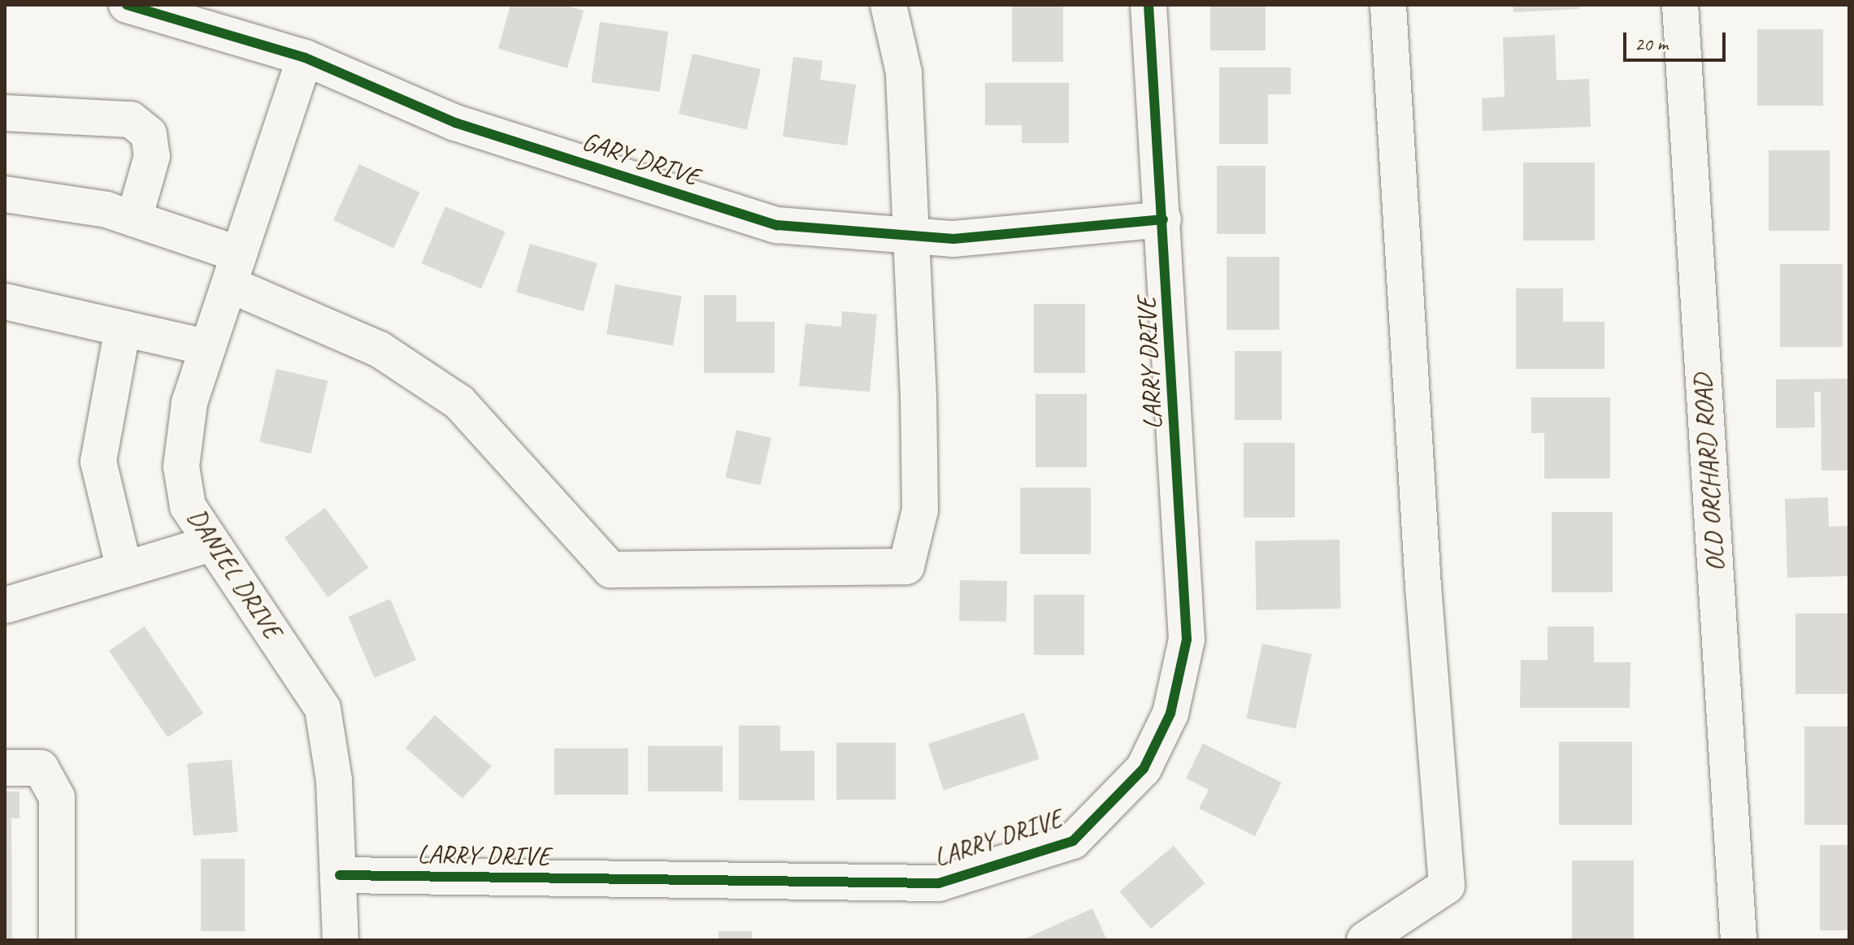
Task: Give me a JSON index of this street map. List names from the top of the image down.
{
  "streets": {
    "street": [
      "GARY DRIVE",
      "LARRY DRIVE",
      "OLD ORCHARD ROAD",
      "DANIEL DRIVE"
    ]
  },
  "crossings": [
    ["GARY DRIVE", "LARRY DRIVE"],
    ["GARY DRIVE", "DANIEL DRIVE"],
    ["LARRY DRIVE", "DANIEL DRIVE"]
  ],
  "scale_bar": "20 m"
}
